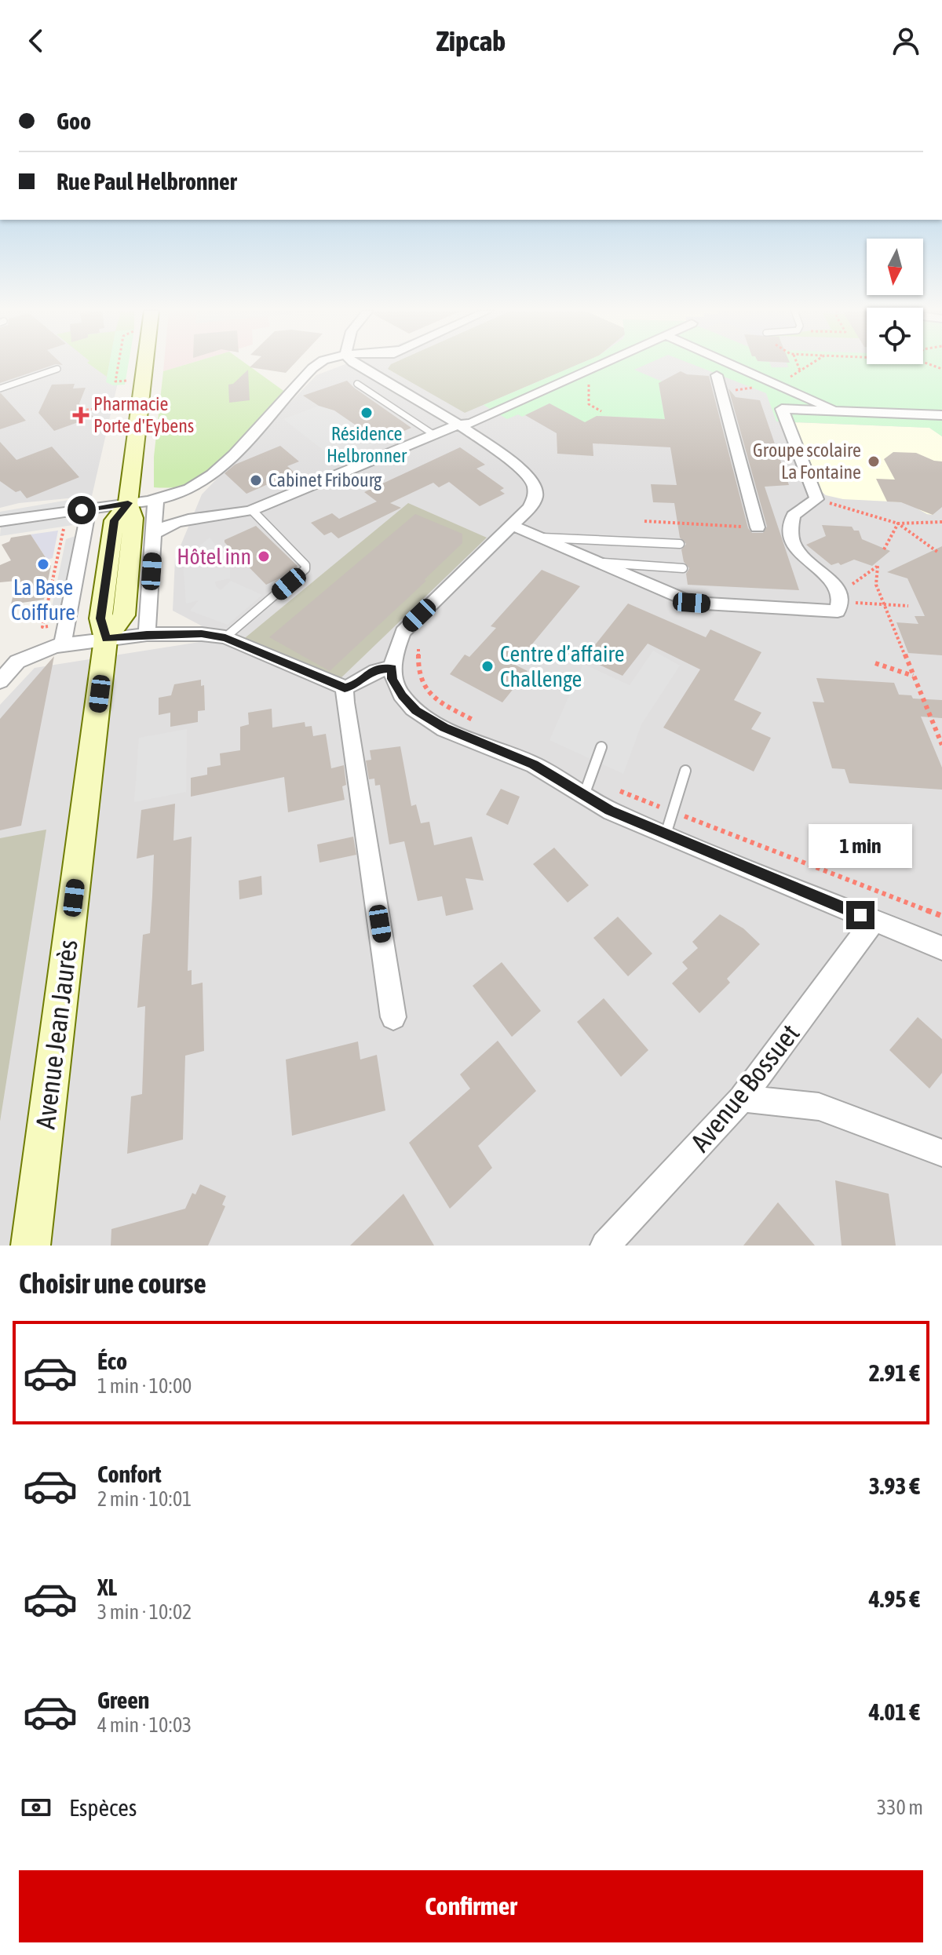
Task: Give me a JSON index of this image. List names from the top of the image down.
{
  "streets": {
    "main road": ["Avenue Jean Jaurès"],
    "street": ["Avenue Bossuet"]
  },
  "places": {
    "other": [
      "Résidence Helbronner",
      "Groupe scolaire La Fontaine",
      "Cabinet Fribourg",
      "Hôtel inn",
      "La Base Coiffure",
      "Centre d’affaire Challenge"
    ],
    "health": ["Pharmacie Porte d'Eybens"]
  },
  "north": "bottom",
  "page": {
    "header": "Zipcab",
    "banner": ["Goo", "Rue Paul Helbronner"],
    "bubble": "1 min",
    "heading": "Choisir une course",
    "list": [
      {
        "name": "Éco",
        "note": "1 min · 10:00",
        "value": "2.91 €"
      },
      {
        "name": "Confort",
        "note": "2 min · 10:01",
        "value": "3.93 €"
      },
      {
        "name": "XL",
        "note": "3 min · 10:02",
        "value": "4.95 €"
      },
      {
        "name": "Green",
        "note": "4 min · 10:03",
        "value": "4.01 €"
      }
    ],
    "pay": ["Espèces", "330 m"],
    "buttons": "Confirmer"
  }
}
